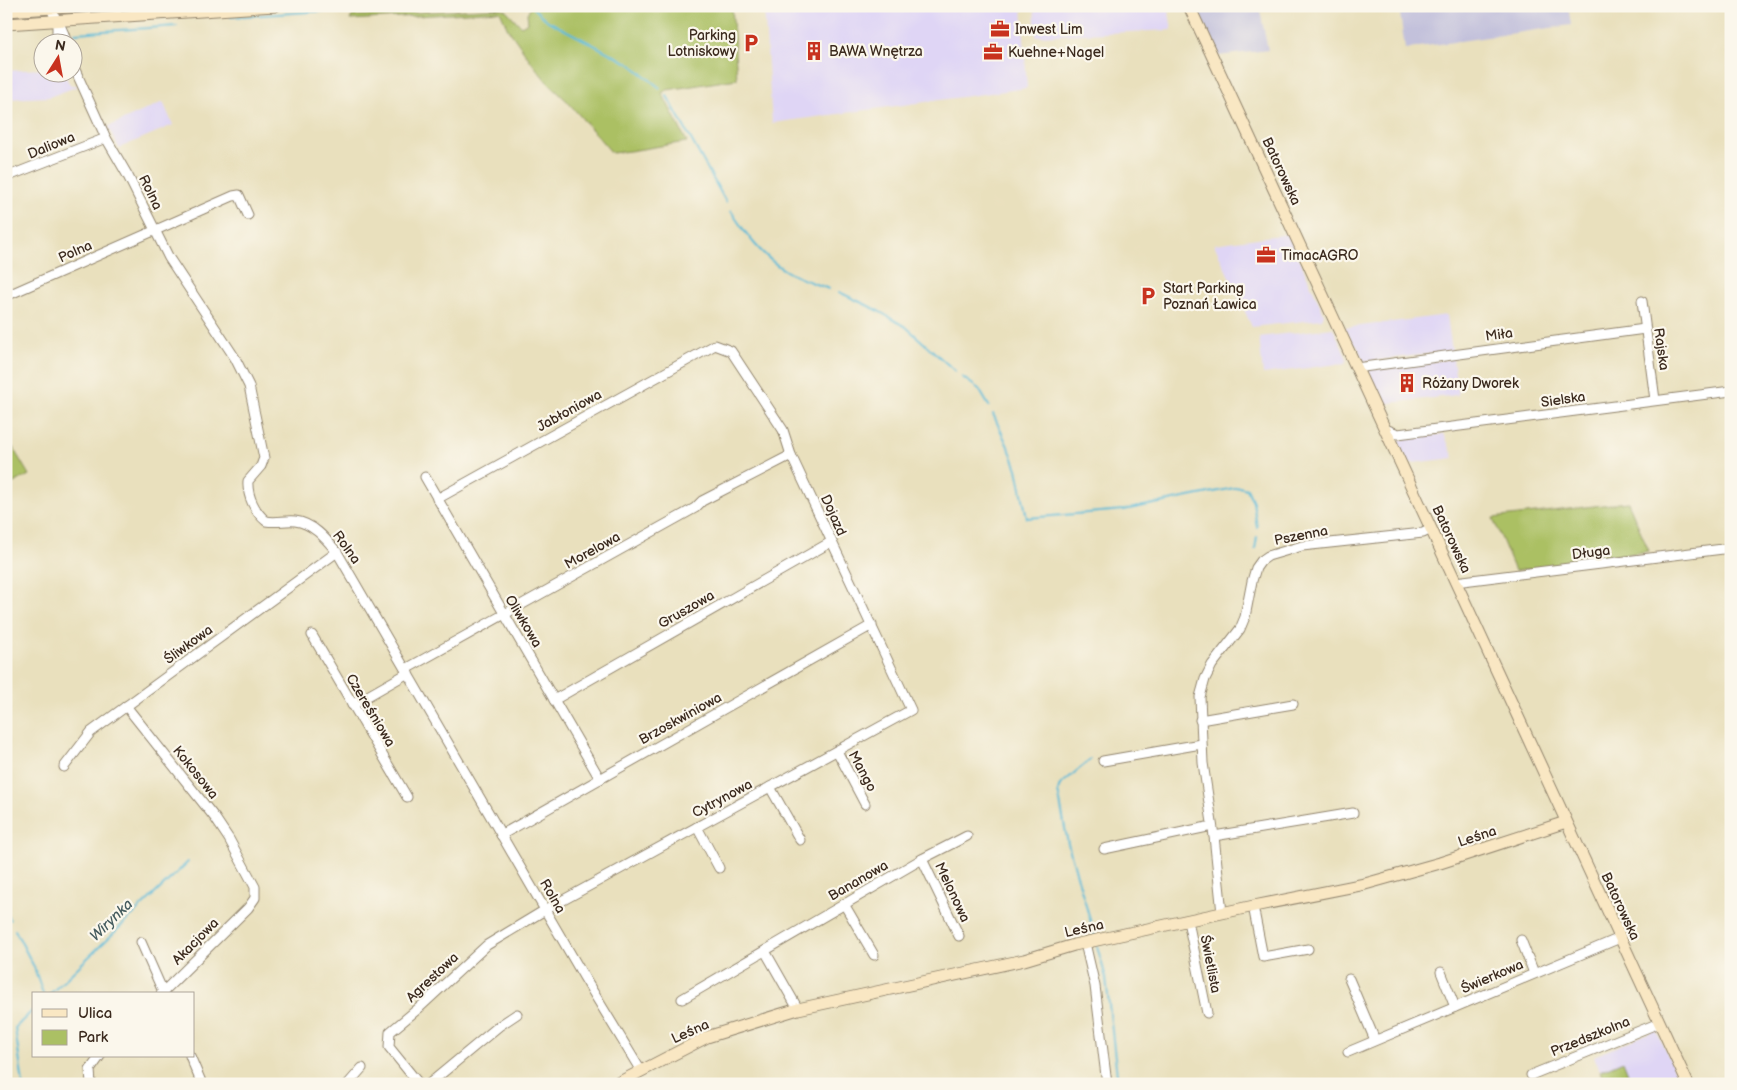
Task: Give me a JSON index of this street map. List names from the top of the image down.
{
  "streets": {
    "street": [
      "Daliowa",
      "Batorowska",
      "Rolna",
      "Polna",
      "Miła",
      "Rajska",
      "Sielska",
      "Jabłoniowa",
      "Dojazd",
      "Pszenna",
      "Morelowa",
      "Długa",
      "Gruszowa",
      "Oliwkowa",
      "Śliwkowa",
      "Czereśniowa",
      "Brzoskwiniowa",
      "Mango",
      "Kokosowa",
      "Cytrynowa",
      "Leśna",
      "Bananowa",
      "Melonowa",
      "Akacjowa",
      "Świetlista",
      "Świerkowa",
      "Agrestowa",
      "Przedszkolna"
    ]
  },
  "crossings": [
    ["Daliowa", "Rolna"],
    ["Batorowska", "Miła"],
    ["Batorowska", "Sielska"],
    ["Batorowska", "Pszenna"],
    ["Batorowska", "Długa"],
    ["Batorowska", "Leśna"],
    ["Batorowska", "Świerkowa"],
    ["Batorowska", "Przedszkolna"],
    ["Rolna", "Polna"],
    ["Rolna", "Morelowa"],
    ["Rolna", "Śliwkowa"],
    ["Rolna", "Brzoskwiniowa"],
    ["Rolna", "Cytrynowa"],
    ["Rolna", "Leśna"],
    ["Rolna", "Agrestowa"],
    ["Miła", "Rajska"],
    ["Rajska", "Sielska"],
    ["Jabłoniowa", "Dojazd"],
    ["Jabłoniowa", "Oliwkowa"],
    ["Dojazd", "Morelowa"],
    ["Dojazd", "Gruszowa"],
    ["Dojazd", "Brzoskwiniowa"],
    ["Dojazd", "Cytrynowa"],
    ["Pszenna", "Leśna"],
    ["Morelowa", "Oliwkowa"],
    ["Morelowa", "Czereśniowa"],
    ["Gruszowa", "Oliwkowa"],
    ["Oliwkowa", "Brzoskwiniowa"],
    ["Śliwkowa", "Kokosowa"],
    ["Mango", "Cytrynowa"],
    ["Kokosowa", "Akacjowa"],
    ["Cytrynowa", "Agrestowa"],
    ["Leśna", "Świetlista"],
    ["Bananowa", "Melonowa"]
  ],
  "water": ["Wirynka"],
  "places": {
    "office": ["Inwest Lim", "Kuehne+Nagel", "TimacAGRO"],
    "parking": ["Parking Lotniskowy", "Start Parking Poznań Ławica"],
    "building": ["BAWA Wnętrza", "Różany Dworek"]
  },
  "legend": ["Ulica", "Park"],
  "north": "top"
}
